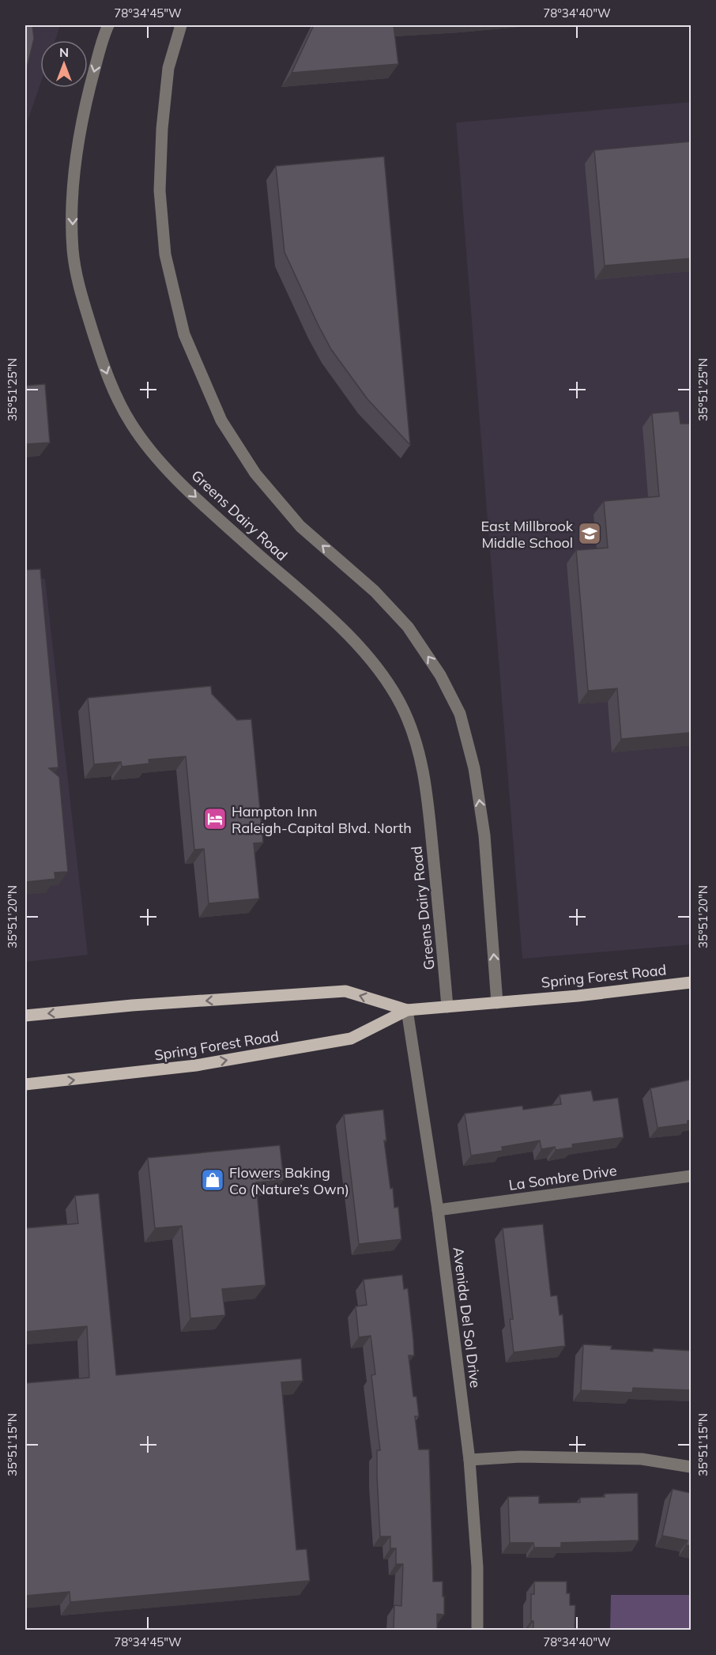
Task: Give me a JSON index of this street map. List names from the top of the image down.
{
  "streets": {
    "main road": ["Spring Forest Road"],
    "street": ["Greens Dairy Road", "La Sombre Drive", "Avenida Del Sol Drive"]
  },
  "crossings": [
    ["Greens Dairy Road", "Spring Forest Road"],
    ["Spring Forest Road", "Avenida Del Sol Drive"],
    ["La Sombre Drive", "Avenida Del Sol Drive"]
  ],
  "places": {
    "school or university": ["East Millbrook Middle School"],
    "hotel": ["Hampton Inn Raleigh-Capital Blvd. North"],
    "shop": ["Flowers Baking Co (Nature’s Own)"]
  },
  "north": "top",
  "coordinates": [
    "78°34'45\"W",
    "78°34'40\"W",
    "35°51'25\"N",
    "35°51'20\"N",
    "35°51'15\"N"
  ]
}
